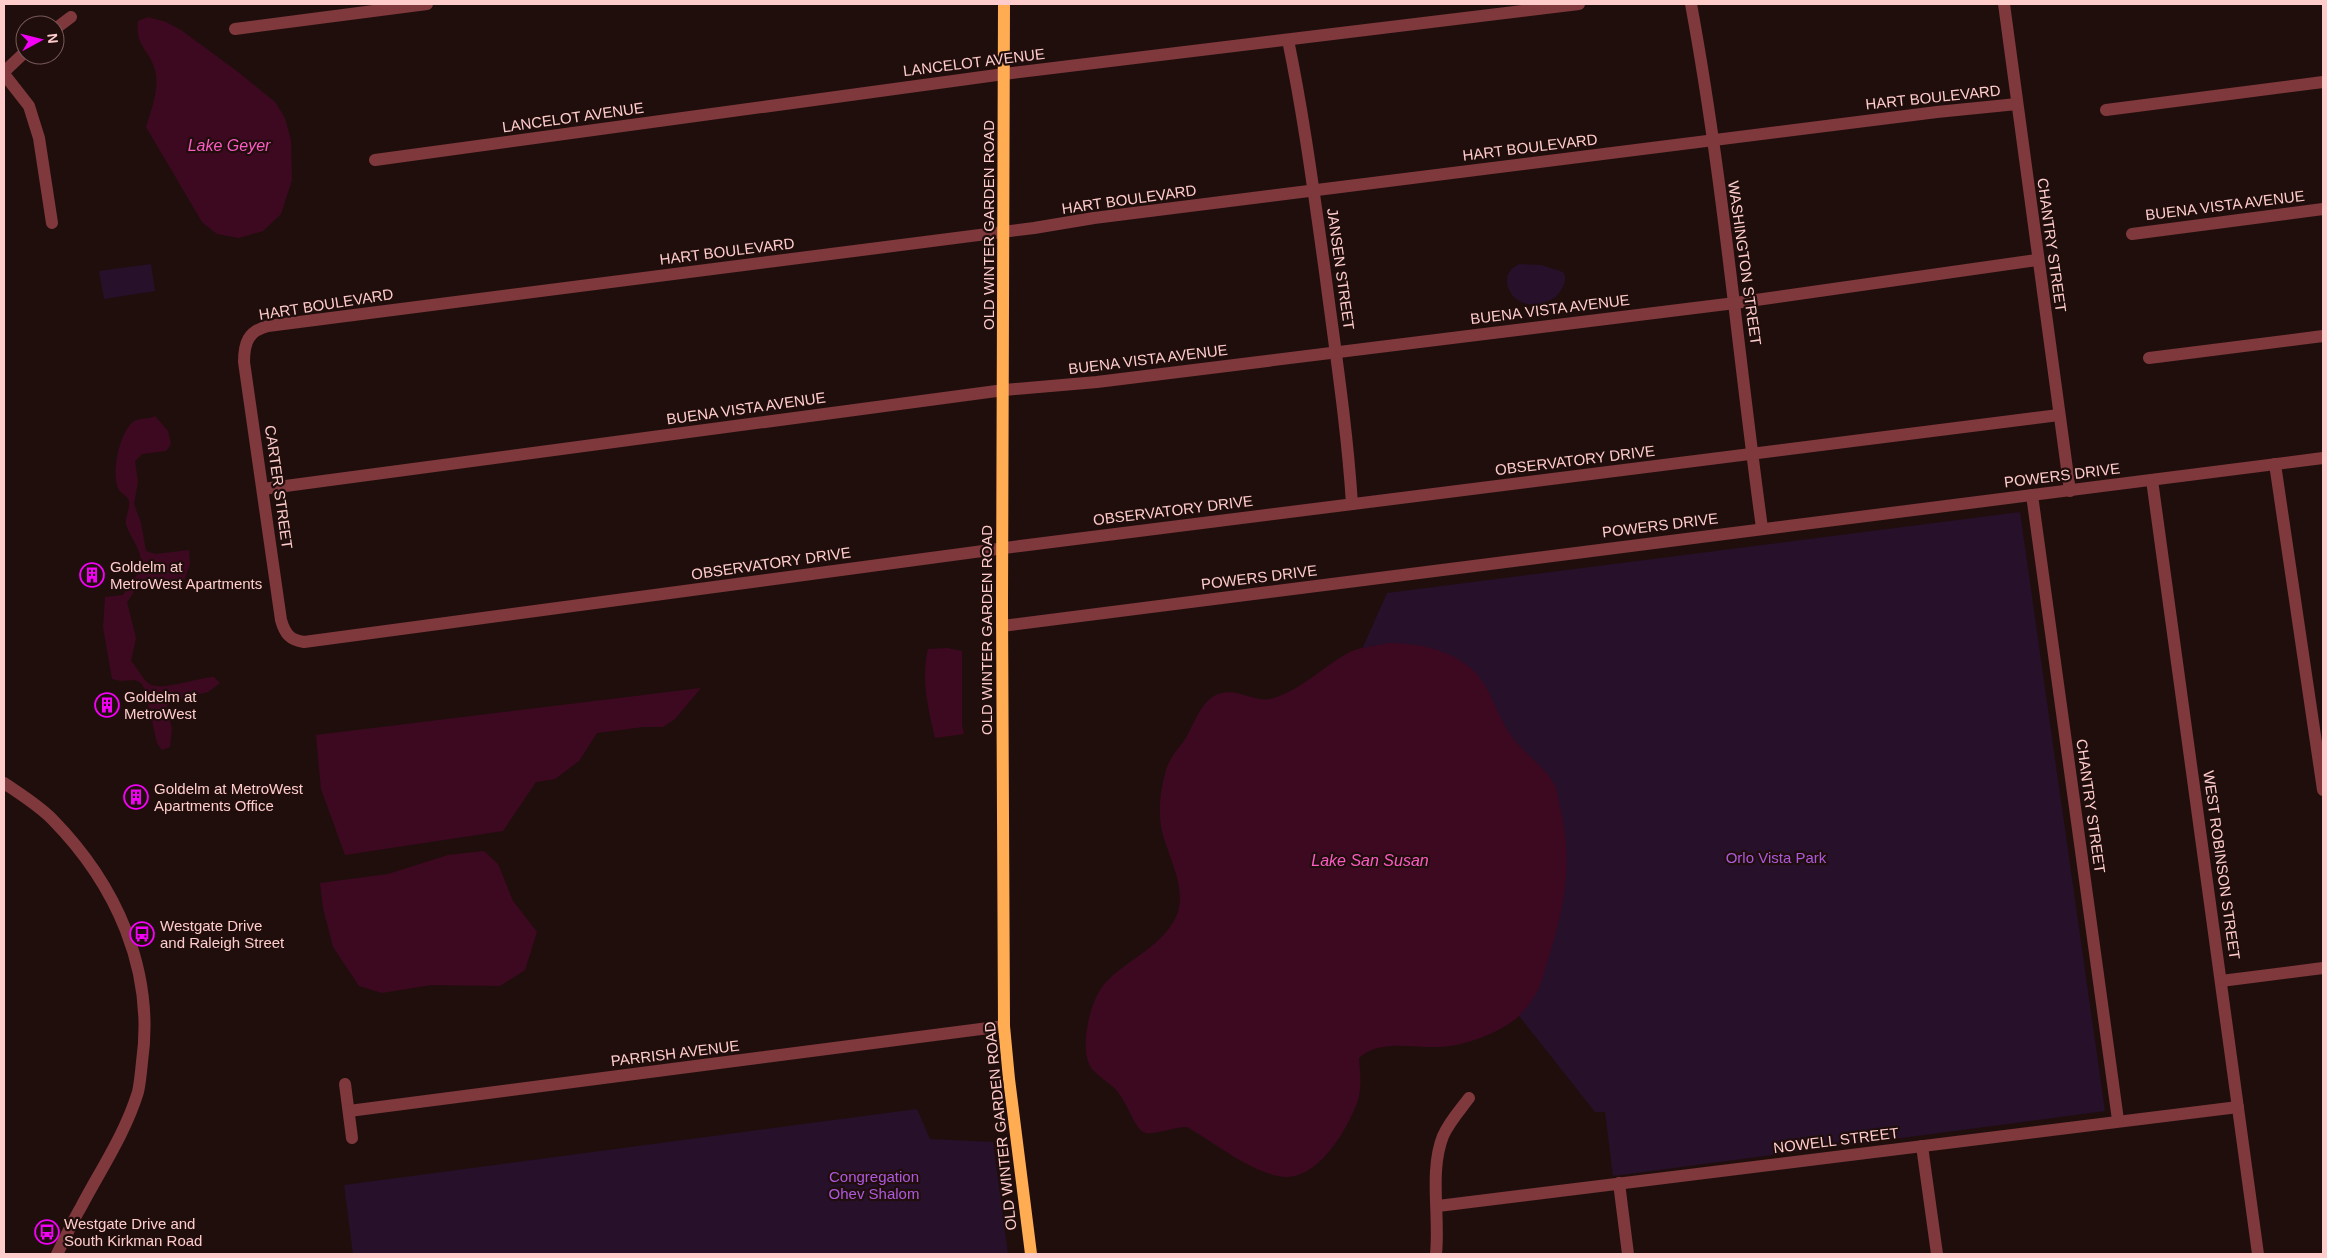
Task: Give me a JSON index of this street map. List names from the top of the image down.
{
  "streets": {
    "main road": ["OLD WINTER GARDEN ROAD"],
    "street": [
      "LANCELOT AVENUE",
      "HART BOULEVARD",
      "BUENA VISTA AVENUE",
      "CHANTRY STREET",
      "WASHINGTON STREET",
      "JANSEN STREET",
      "OBSERVATORY DRIVE",
      "POWERS DRIVE",
      "CARTER STREET",
      "WEST ROBINSON STREET",
      "PARRISH AVENUE",
      "NOWELL STREET"
    ]
  },
  "crossings": [
    ["LANCELOT AVENUE", "OLD WINTER GARDEN ROAD"],
    ["LANCELOT AVENUE", "JANSEN STREET"],
    ["HART BOULEVARD", "OLD WINTER GARDEN ROAD"],
    ["HART BOULEVARD", "CHANTRY STREET"],
    ["HART BOULEVARD", "WASHINGTON STREET"],
    ["HART BOULEVARD", "JANSEN STREET"],
    ["HART BOULEVARD", "CARTER STREET"],
    ["BUENA VISTA AVENUE", "OLD WINTER GARDEN ROAD"],
    ["BUENA VISTA AVENUE", "CHANTRY STREET"],
    ["BUENA VISTA AVENUE", "WASHINGTON STREET"],
    ["BUENA VISTA AVENUE", "JANSEN STREET"],
    ["BUENA VISTA AVENUE", "CARTER STREET"],
    ["OLD WINTER GARDEN ROAD", "OBSERVATORY DRIVE"],
    ["OLD WINTER GARDEN ROAD", "POWERS DRIVE"],
    ["OLD WINTER GARDEN ROAD", "PARRISH AVENUE"],
    ["CHANTRY STREET", "OBSERVATORY DRIVE"],
    ["CHANTRY STREET", "POWERS DRIVE"],
    ["CHANTRY STREET", "NOWELL STREET"],
    ["WASHINGTON STREET", "OBSERVATORY DRIVE"],
    ["WASHINGTON STREET", "POWERS DRIVE"],
    ["JANSEN STREET", "OBSERVATORY DRIVE"],
    ["OBSERVATORY DRIVE", "CARTER STREET"],
    ["POWERS DRIVE", "WEST ROBINSON STREET"],
    ["WEST ROBINSON STREET", "NOWELL STREET"]
  ],
  "water": ["Lake Geyer", "Lake San Susan"],
  "parks": ["Orlo Vista Park", "Congregation Ohev Shalom"],
  "places": {
    "building": ["Goldelm at MetroWest Apartments", "Goldelm at MetroWest", "Goldelm at MetroWest Apartments Office"],
    "bus stop": ["Westgate Drive and Raleigh Street", "Westgate Drive and South Kirkman Road"]
  },
  "north": "right"
}
